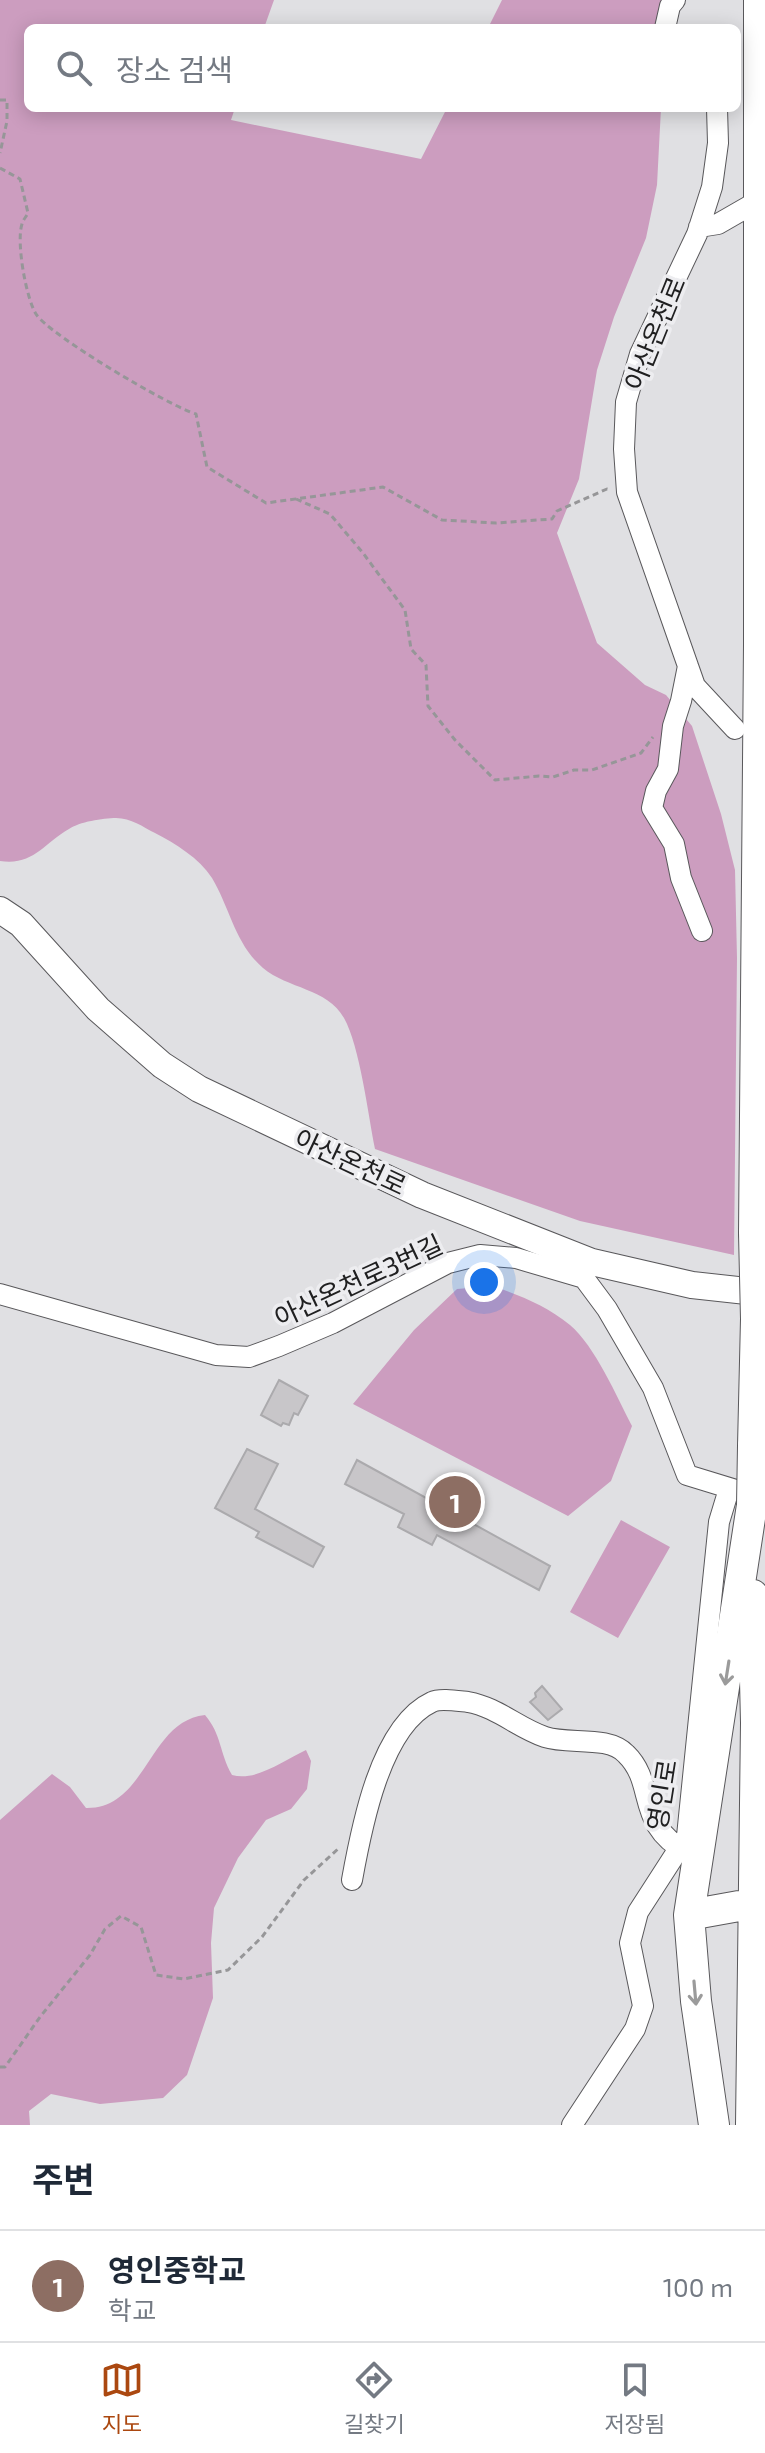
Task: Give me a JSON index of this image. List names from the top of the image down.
{
  "streets": {
    "main road": ["아산온천로"],
    "street": ["아산온천로3번길", "영인로"]
  },
  "crossings": [
    ["아산온천로", "아산온천로3번길"]
  ],
  "page": {
    "search": "장소 검색",
    "pins": "1",
    "heading": "주변",
    "list": [
      {
        "mark": "1",
        "name": "영인중학교",
        "note": "학교",
        "value": "100 m"
      }
    ],
    "nav": ["지도", "길찾기", "저장됨"]
  }
}
